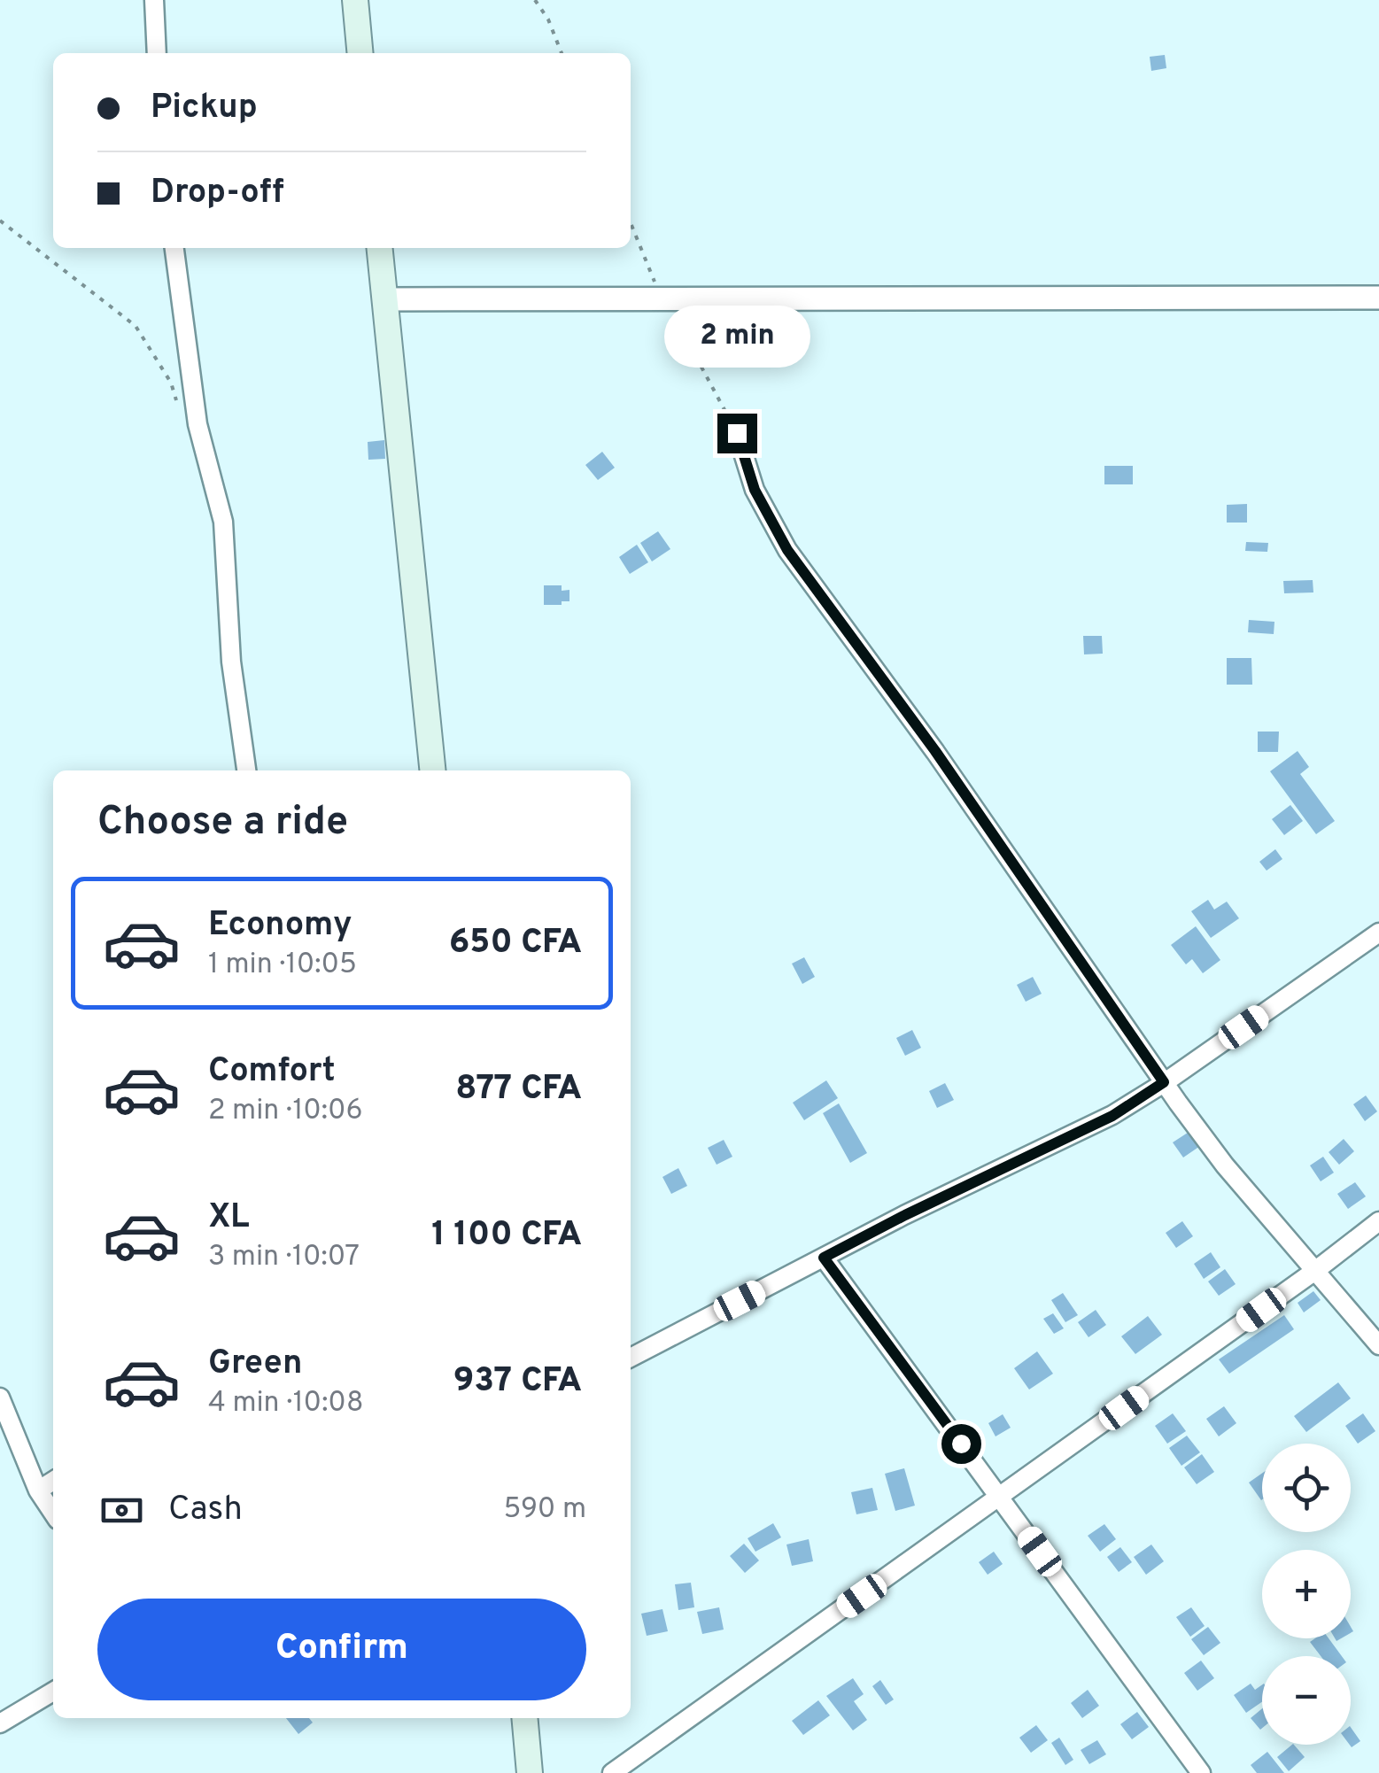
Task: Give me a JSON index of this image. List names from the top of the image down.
{
  "page": {
    "banner": ["Pickup", "Drop-off"],
    "bubble": "2 min",
    "heading": "Choose a ride",
    "list": [
      {
        "name": "Economy",
        "note": "1 min · 10:05",
        "value": "650 CFA"
      },
      {
        "name": "Comfort",
        "note": "2 min · 10:06",
        "value": "877 CFA"
      },
      {
        "name": "XL",
        "note": "3 min · 10:07",
        "value": "1 100 CFA"
      },
      {
        "name": "Green",
        "note": "4 min · 10:08",
        "value": "937 CFA"
      }
    ],
    "map_buttons": ["+", "−"],
    "pay": ["Cash", "590 m"],
    "buttons": "Confirm"
  }
}
